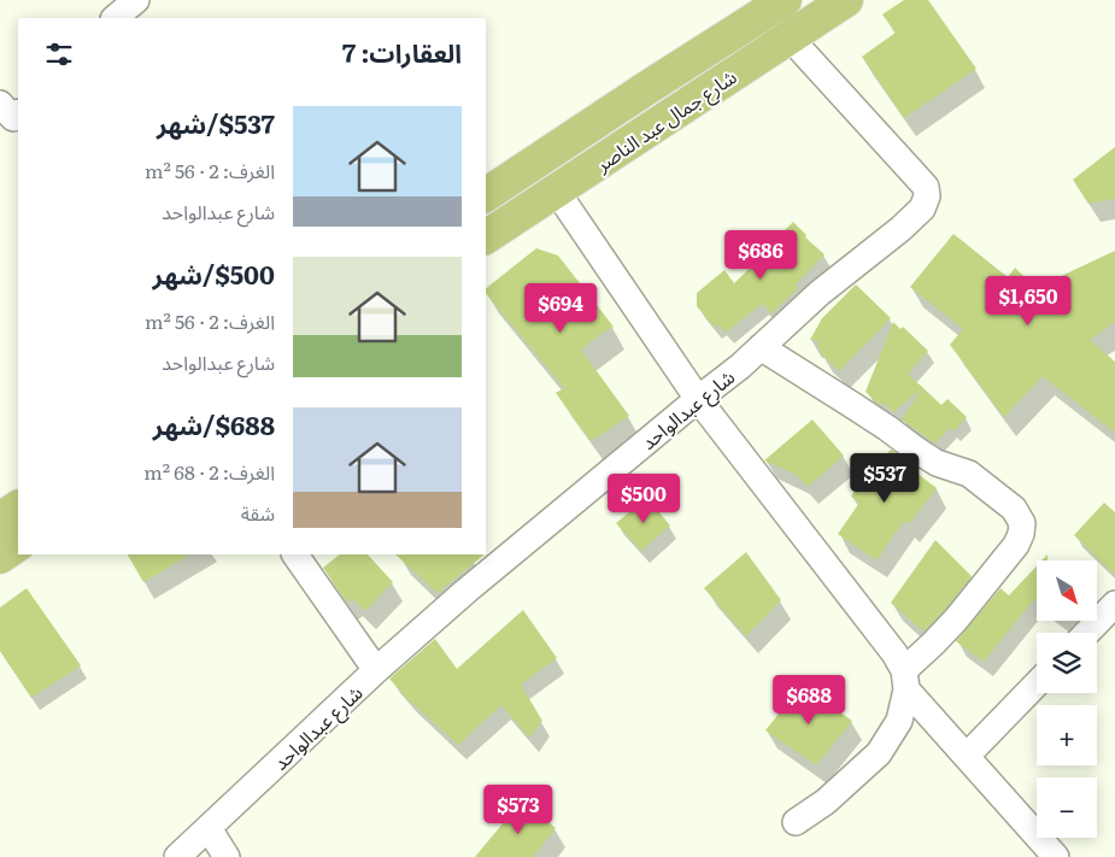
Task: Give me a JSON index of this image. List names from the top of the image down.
{
  "streets": {
    "main road": ["شارع جمال عبد الناصر"],
    "street": ["شارع عبدالواحد"]
  },
  "crossings": [
    ["شارع جمال عبد الناصر", "شارع عبدالواحد"]
  ],
  "north": "bottom right",
  "page": {
    "heading": "العقارات: 7",
    "list": [
      {
        "name": "$537/شهر",
        "note": "الغرف: 2 · 56 m² · شارع عبدالواحد"
      },
      {
        "name": "$500/شهر",
        "note": "الغرف: 2 · 56 m² · شارع عبدالواحد"
      },
      {
        "name": "$688/شهر",
        "note": "الغرف: 2 · 68 m² · شقة"
      }
    ],
    "price": [
      "$686",
      "$1,650",
      "$694",
      "$537",
      "$500",
      "$688",
      "$573"
    ],
    "map_buttons": ["+", "−"]
  }
}
